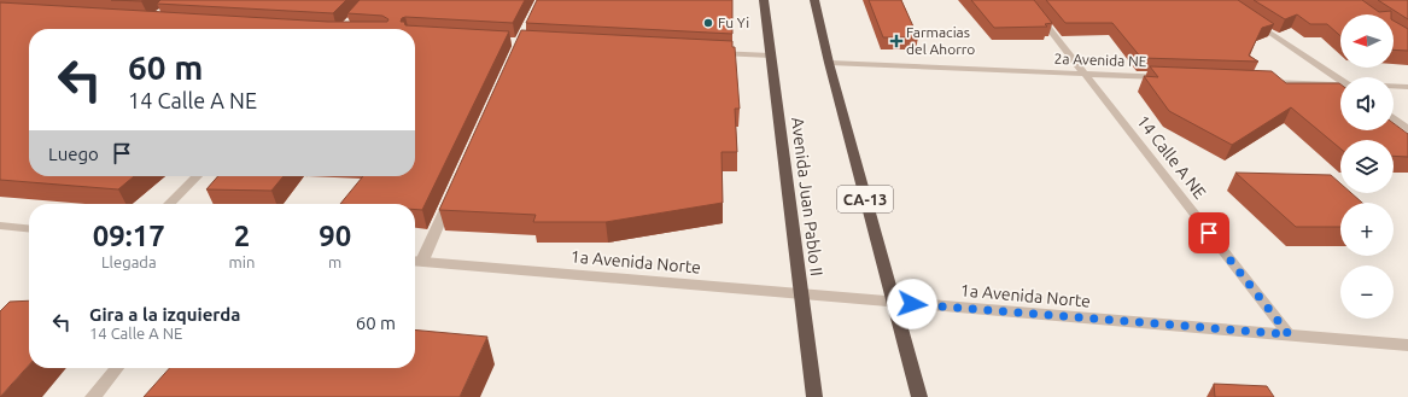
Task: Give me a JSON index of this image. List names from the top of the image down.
{
  "streets": {
    "highway": ["Avenida Juan Pablo II", "CA-13"],
    "street": ["2a Avenida NE", "14 Calle A NE", "1a Avenida Norte"]
  },
  "crossings": [
    ["2a Avenida NE", "14 Calle A NE"],
    ["2a Avenida NE", "CA-13"],
    ["14 Calle A NE", "1a Avenida Norte"],
    ["Avenida Juan Pablo II", "1a Avenida Norte"],
    ["CA-13", "1a Avenida Norte"]
  ],
  "places": {
    "other": ["Fu Yi"],
    "health": ["Farmacias del Ahorro"]
  },
  "north": "left",
  "page": {
    "map_buttons": ["+", "−"],
    "turn": ["60 m", "14 Calle A NE"],
    "then": "Luego",
    "eta": [
      "09:17",
      "Llegada",
      "2",
      "min",
      "90",
      "m"
    ],
    "list": [
      {
        "name": "Gira a la izquierda",
        "note": "14 Calle A NE",
        "value": "60 m"
      }
    ]
  }
}
